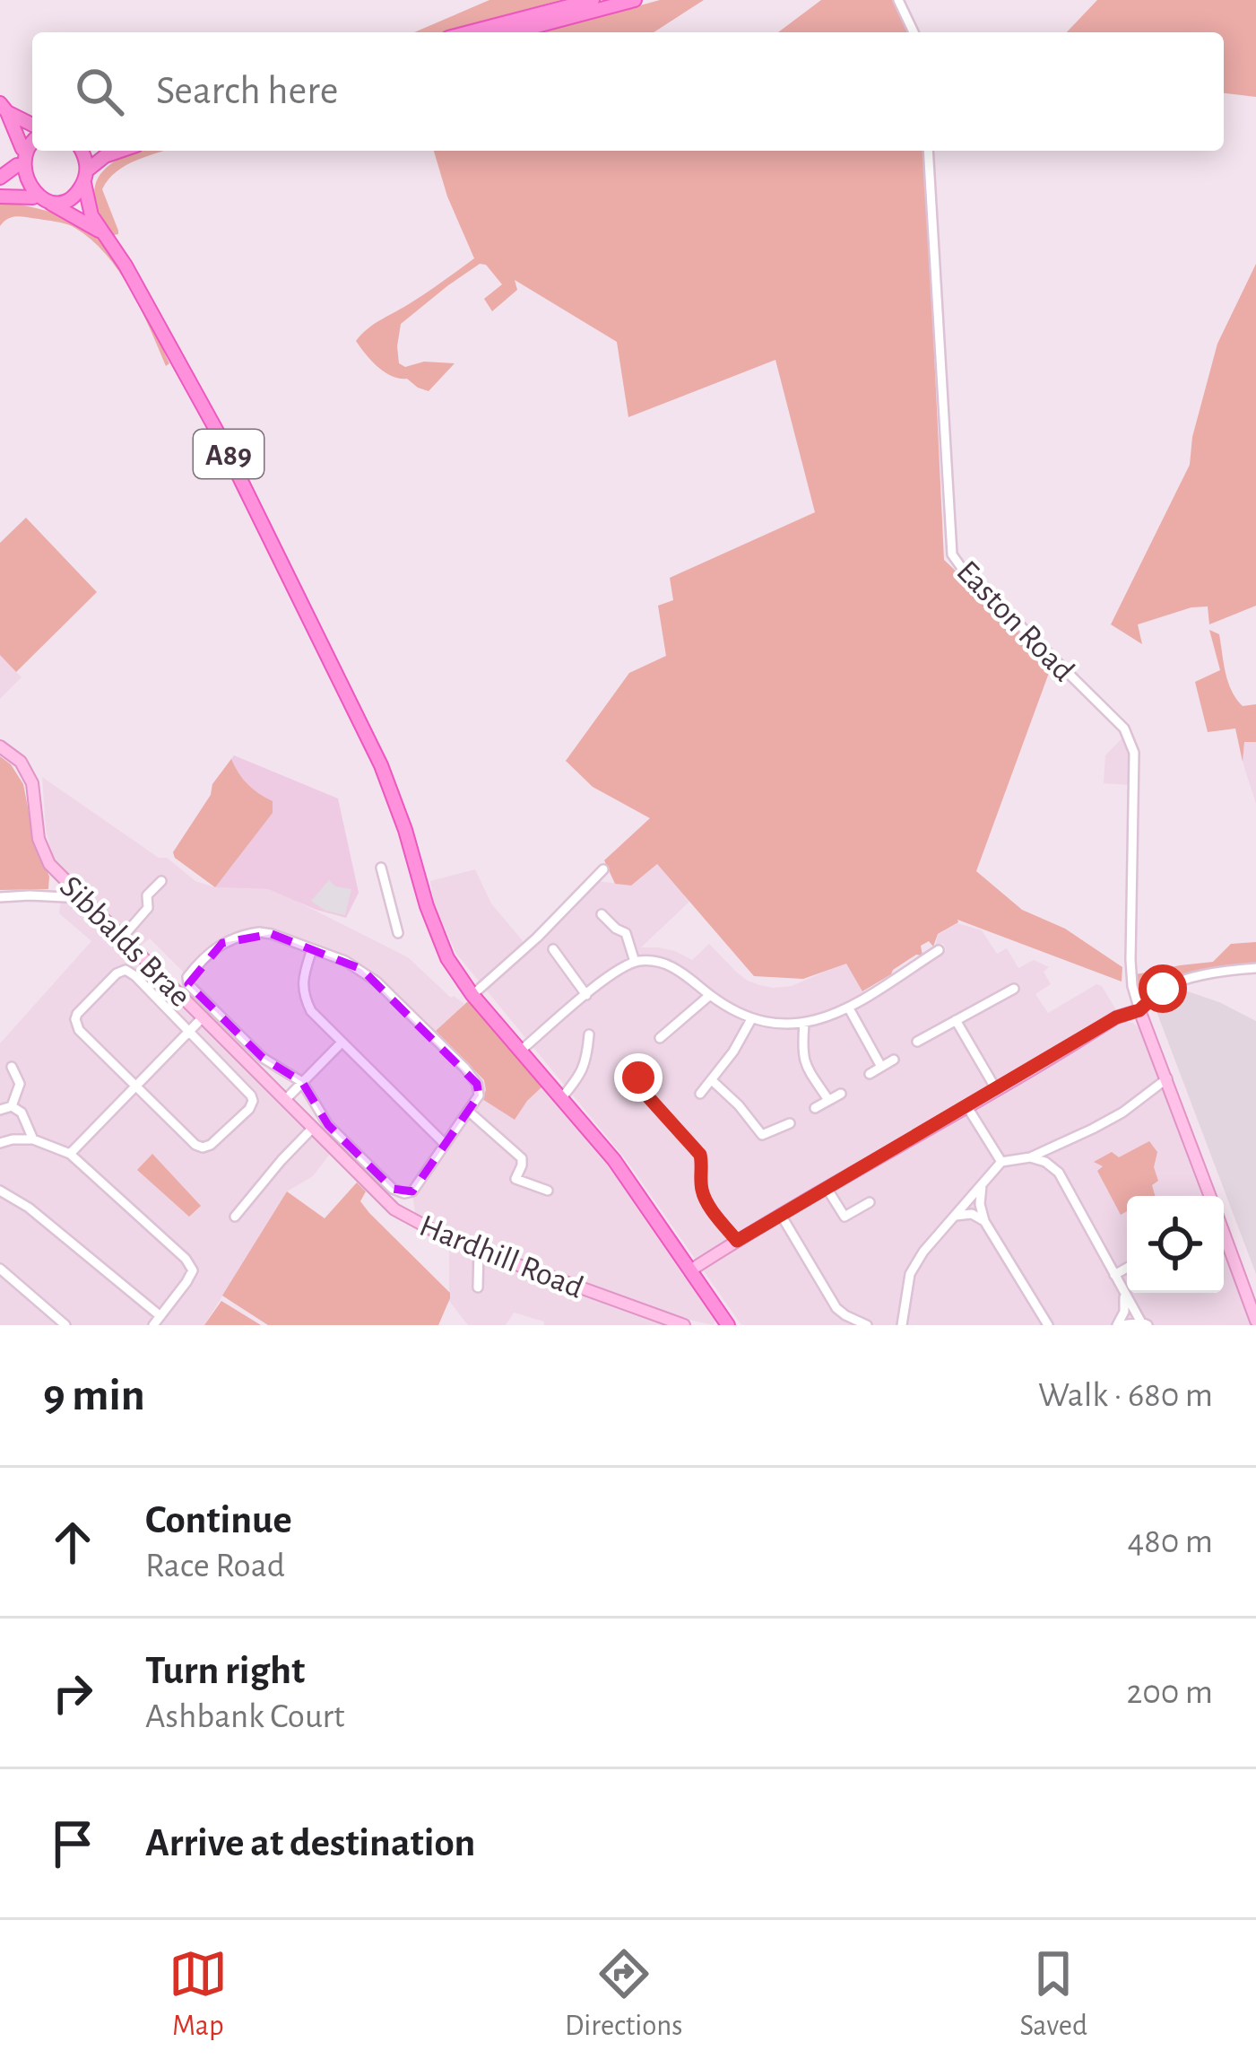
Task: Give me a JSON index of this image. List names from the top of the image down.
{
  "streets": {
    "main road": ["A89", "Sibbalds Brae", "Hardhill Road"],
    "street": ["Easton Road"]
  },
  "crossings": [
    ["Sibbalds Brae", "Hardhill Road"]
  ],
  "page": {
    "search": "Search here",
    "heading": ["9 min", "Walk · 680 m"],
    "list": [
      ["Continue", "Race Road", "480 m"],
      ["Turn right", "Ashbank Court", "200 m"],
      "Arrive at destination"
    ],
    "nav": ["Map", "Directions", "Saved"]
  }
}
